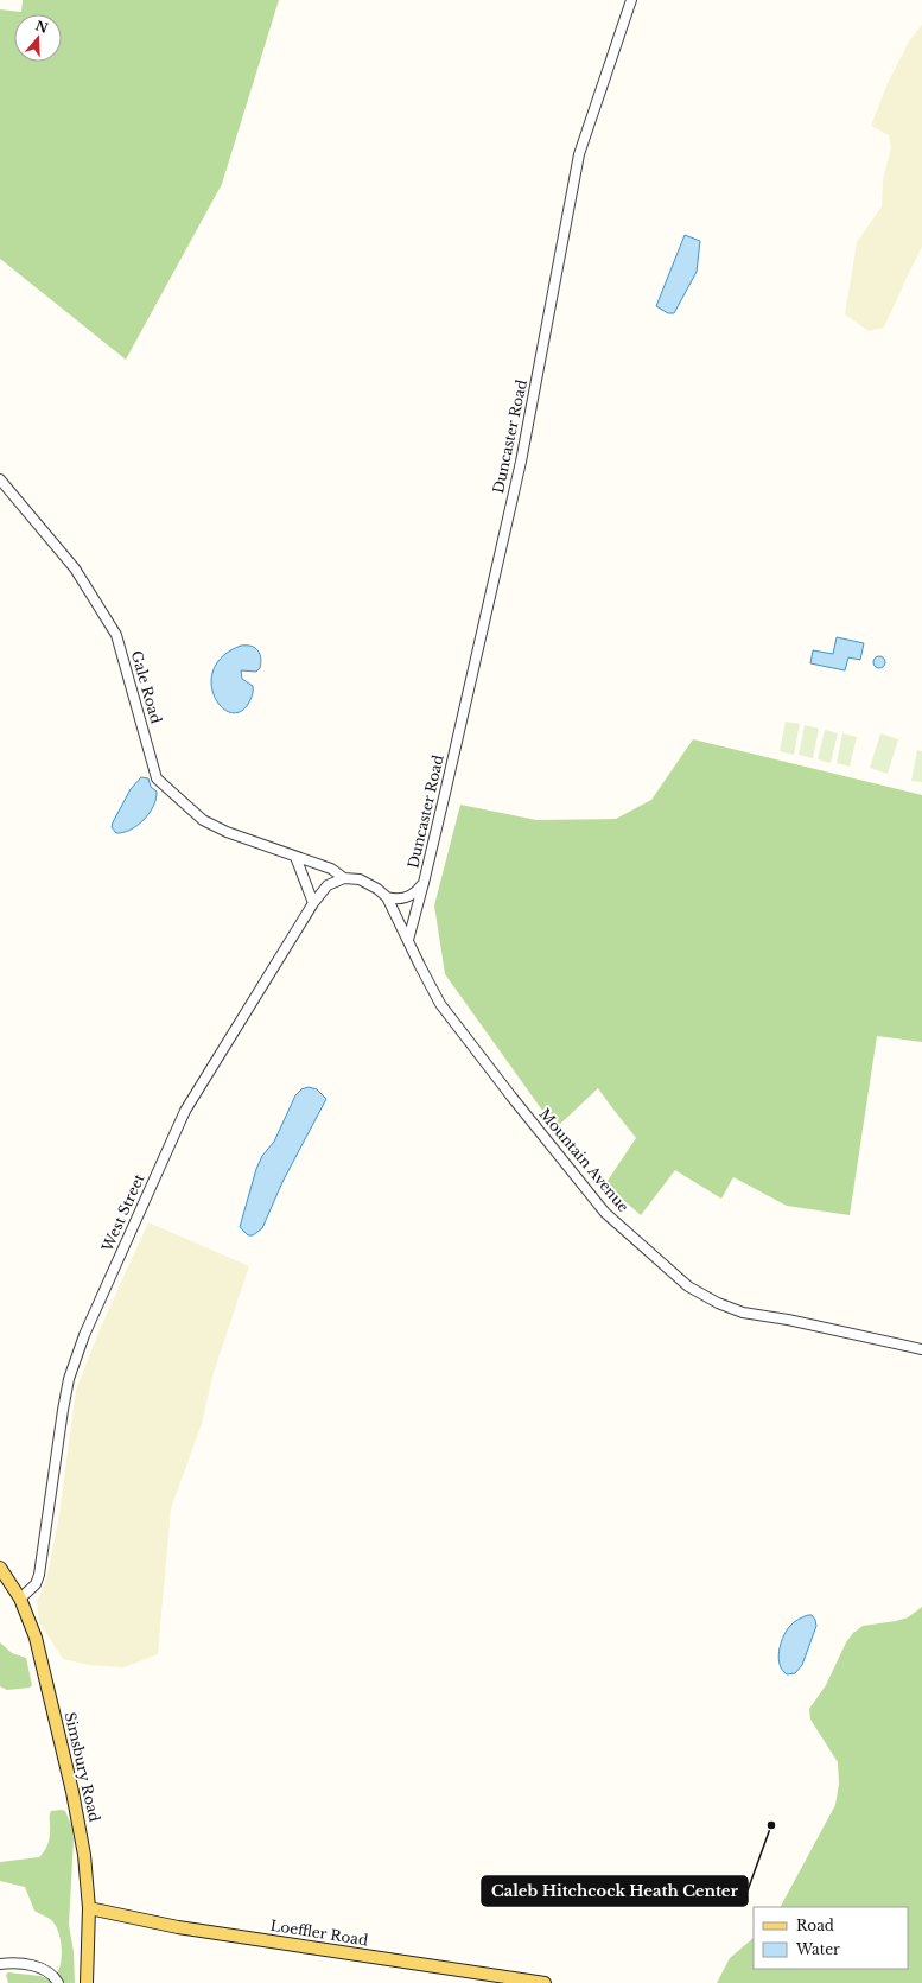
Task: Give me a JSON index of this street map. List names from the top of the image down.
{
  "streets": {
    "main road": ["Simsbury Road", "Loeffler Road"],
    "street": [
      "Duncaster Road",
      "Gale Road",
      "Mountain Avenue",
      "West Street"
    ]
  },
  "crossings": [
    ["Duncaster Road", "Mountain Avenue"],
    ["Gale Road", "Mountain Avenue"],
    ["Gale Road", "West Street"],
    ["Mountain Avenue", "West Street"],
    ["West Street", "Simsbury Road"],
    ["Simsbury Road", "Loeffler Road"]
  ],
  "places": ["Caleb Hitchcock Heath Center"],
  "legend": ["Road", "Water"],
  "north": "top"
}
